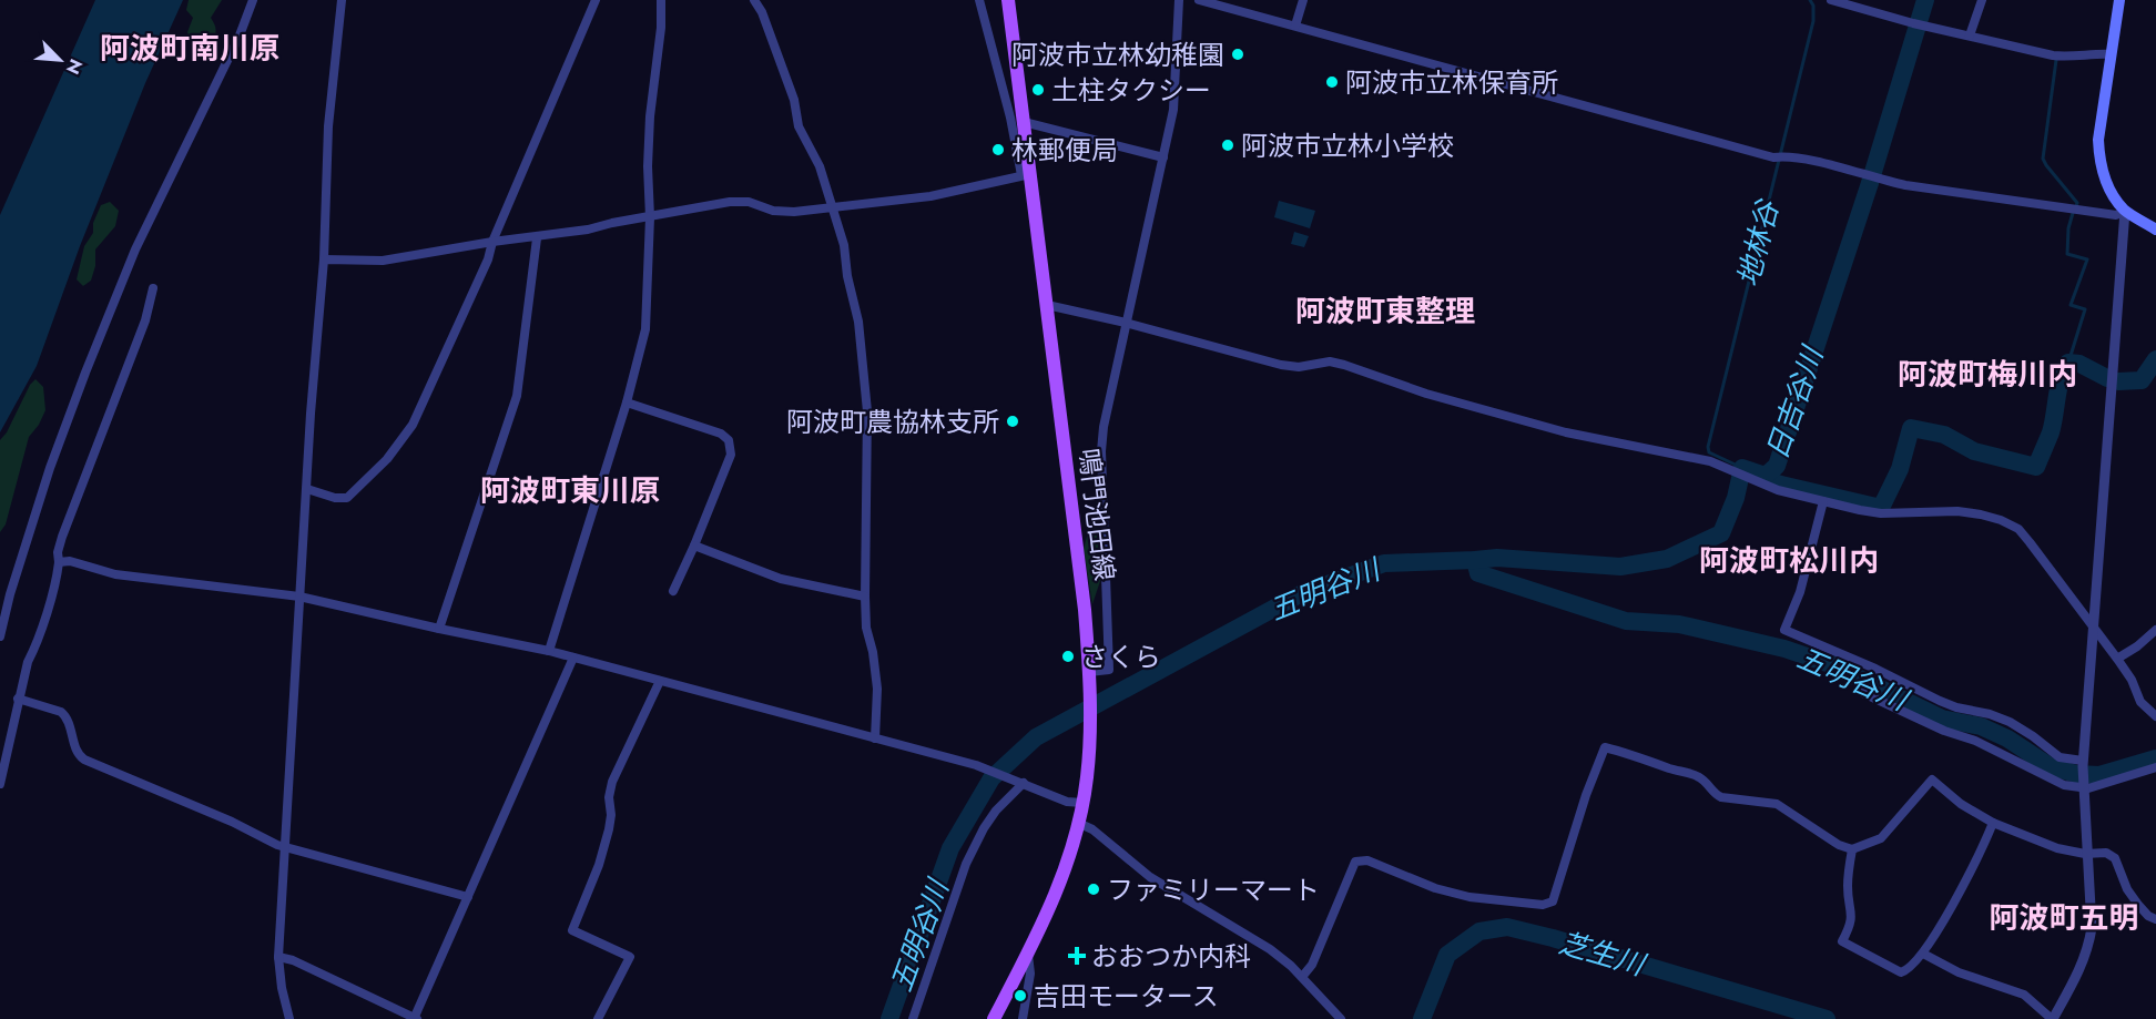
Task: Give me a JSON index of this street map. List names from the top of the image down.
{
  "streets": {
    "main road": ["鳴門池田線"]
  },
  "districts": [
    "阿波町南川原",
    "阿波町東整理",
    "阿波町梅川内",
    "阿波町東川原",
    "阿波町松川内",
    "阿波町五明"
  ],
  "water": [
    "地林谷",
    "日吉谷川",
    "五明谷川",
    "芝生川"
  ],
  "places": {
    "other": [
      "阿波市立林幼稚園",
      "阿波市立林保育所",
      "土柱タクシー",
      "阿波市立林小学校",
      "林郵便局",
      "阿波町農協林支所",
      "さくら",
      "ファミリーマート",
      "吉田モータース"
    ],
    "health": ["おおつか内科"]
  },
  "north": "bottom right"
}
